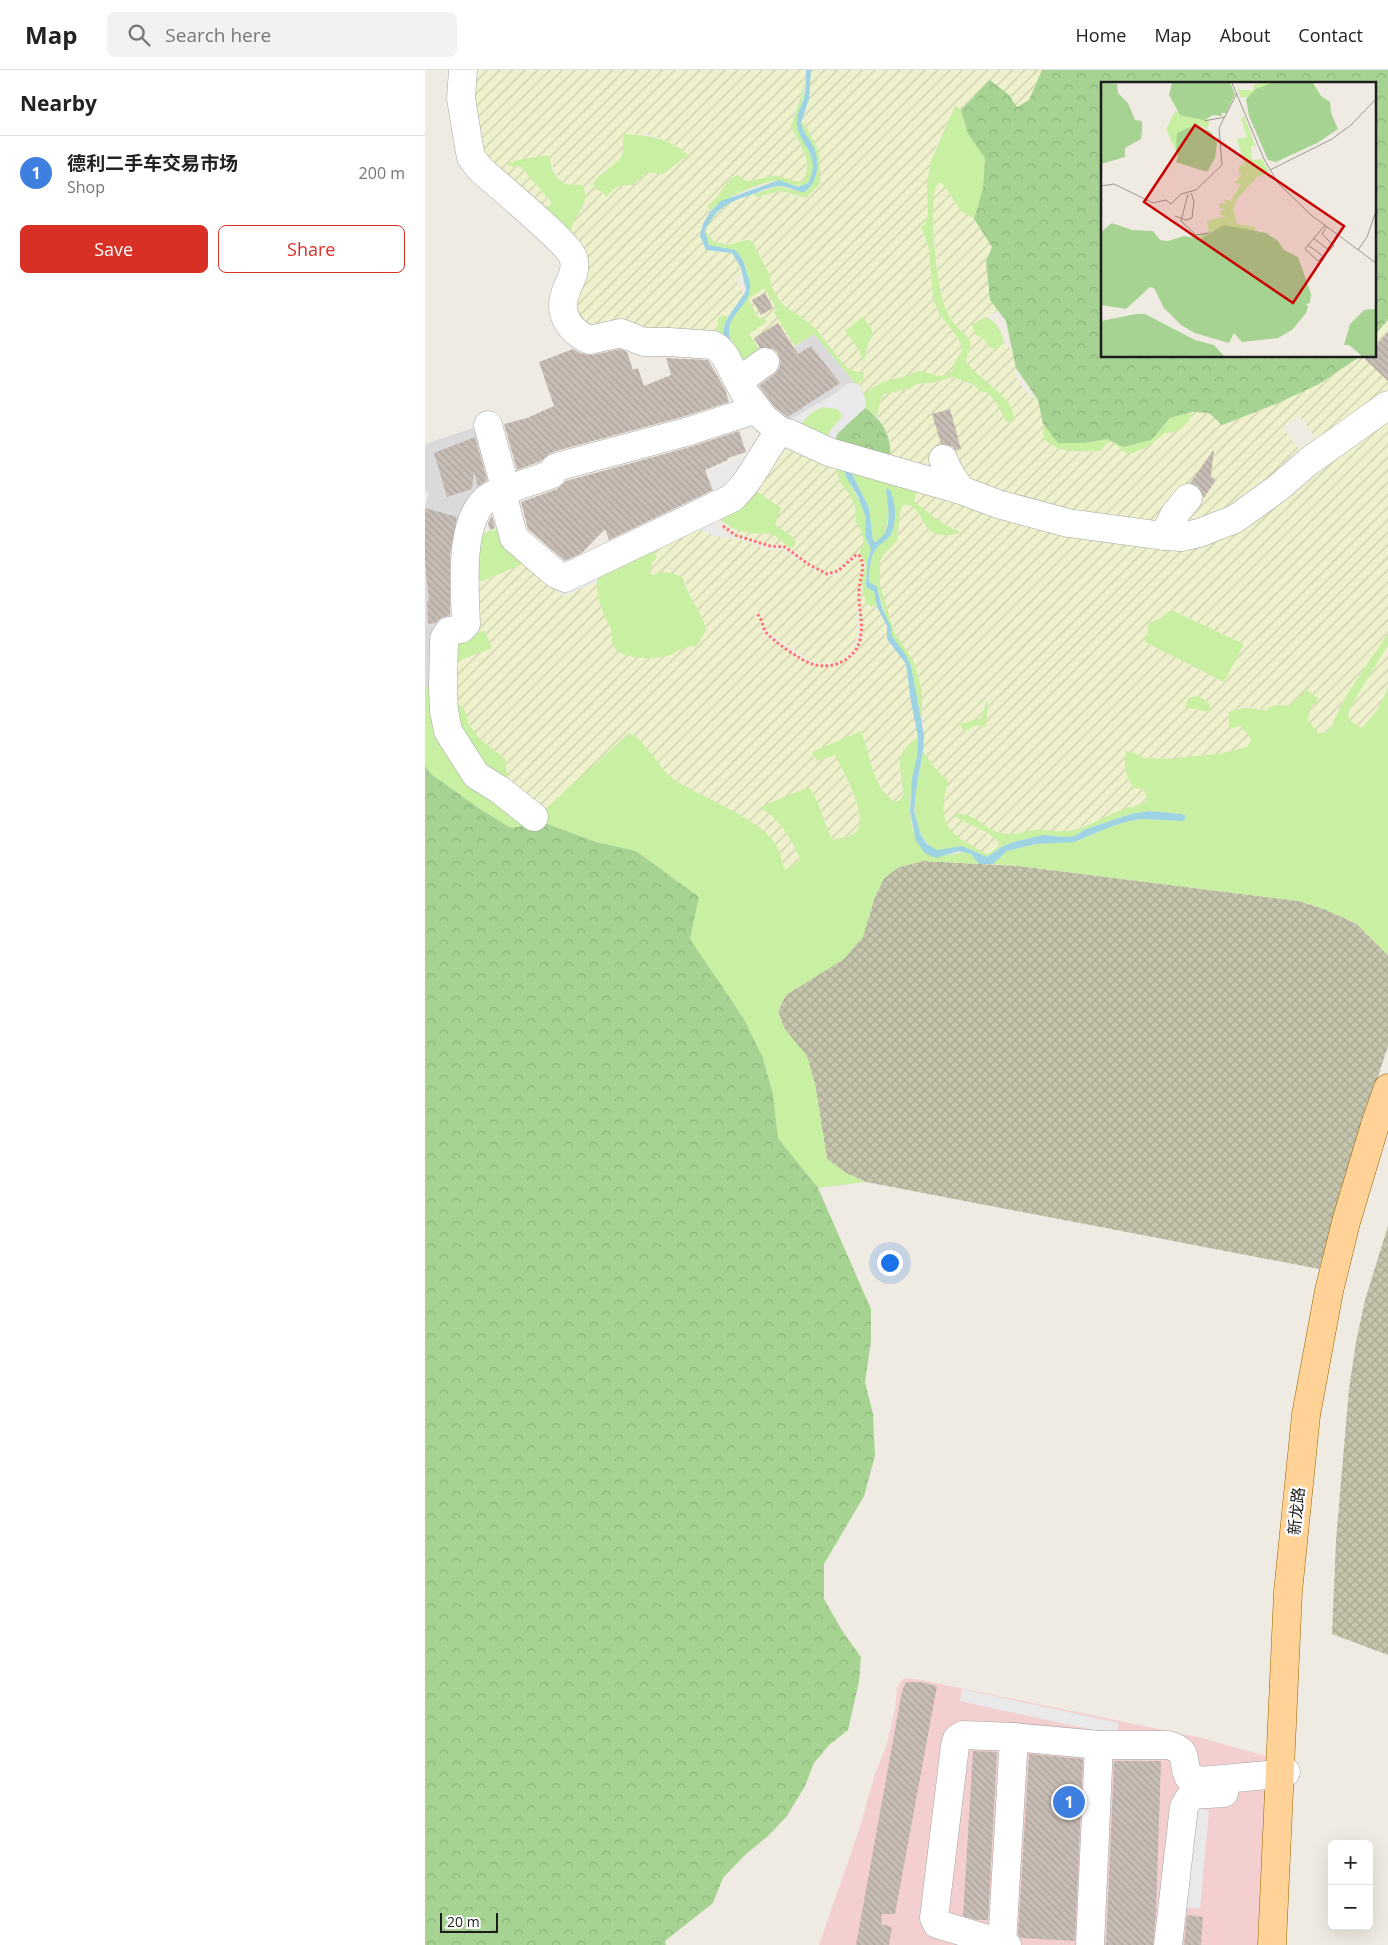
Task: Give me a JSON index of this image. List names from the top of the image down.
{
  "streets": {
    "main road": ["新龙路"]
  },
  "scale_bar": "20 m",
  "page": {
    "header": "Map",
    "search": "Search here",
    "nav": [
      "Home",
      "Map",
      "About",
      "Contact"
    ],
    "heading": "Nearby",
    "list": [
      {
        "mark": "1",
        "name": "德利二手车交易市场",
        "note": "Shop",
        "value": "200 m"
      }
    ],
    "buttons": ["Save", "Share"],
    "pins": "1",
    "map_buttons": ["+", "−"],
    "scale": "20 m"
  }
}
